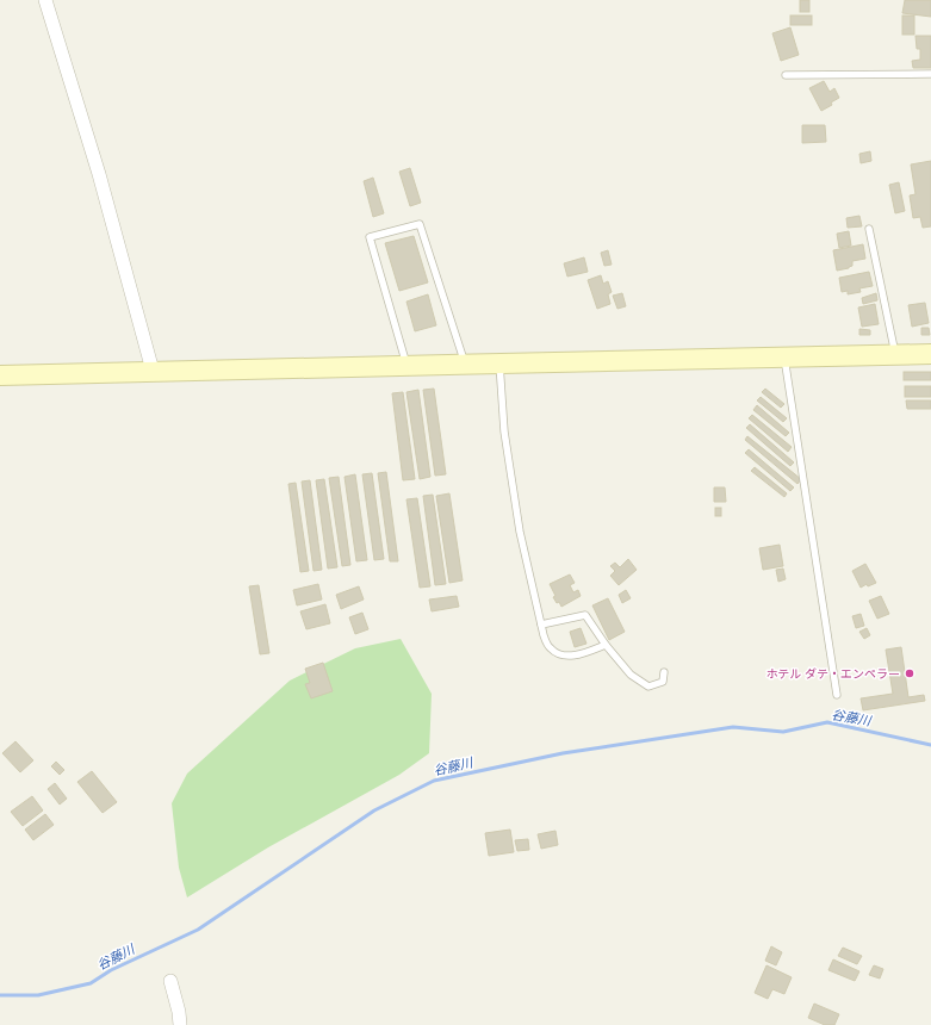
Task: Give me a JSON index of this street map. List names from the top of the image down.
{
  "water": ["谷藤川"],
  "places": ["ホテル ダテ・エンペラー"]
}
